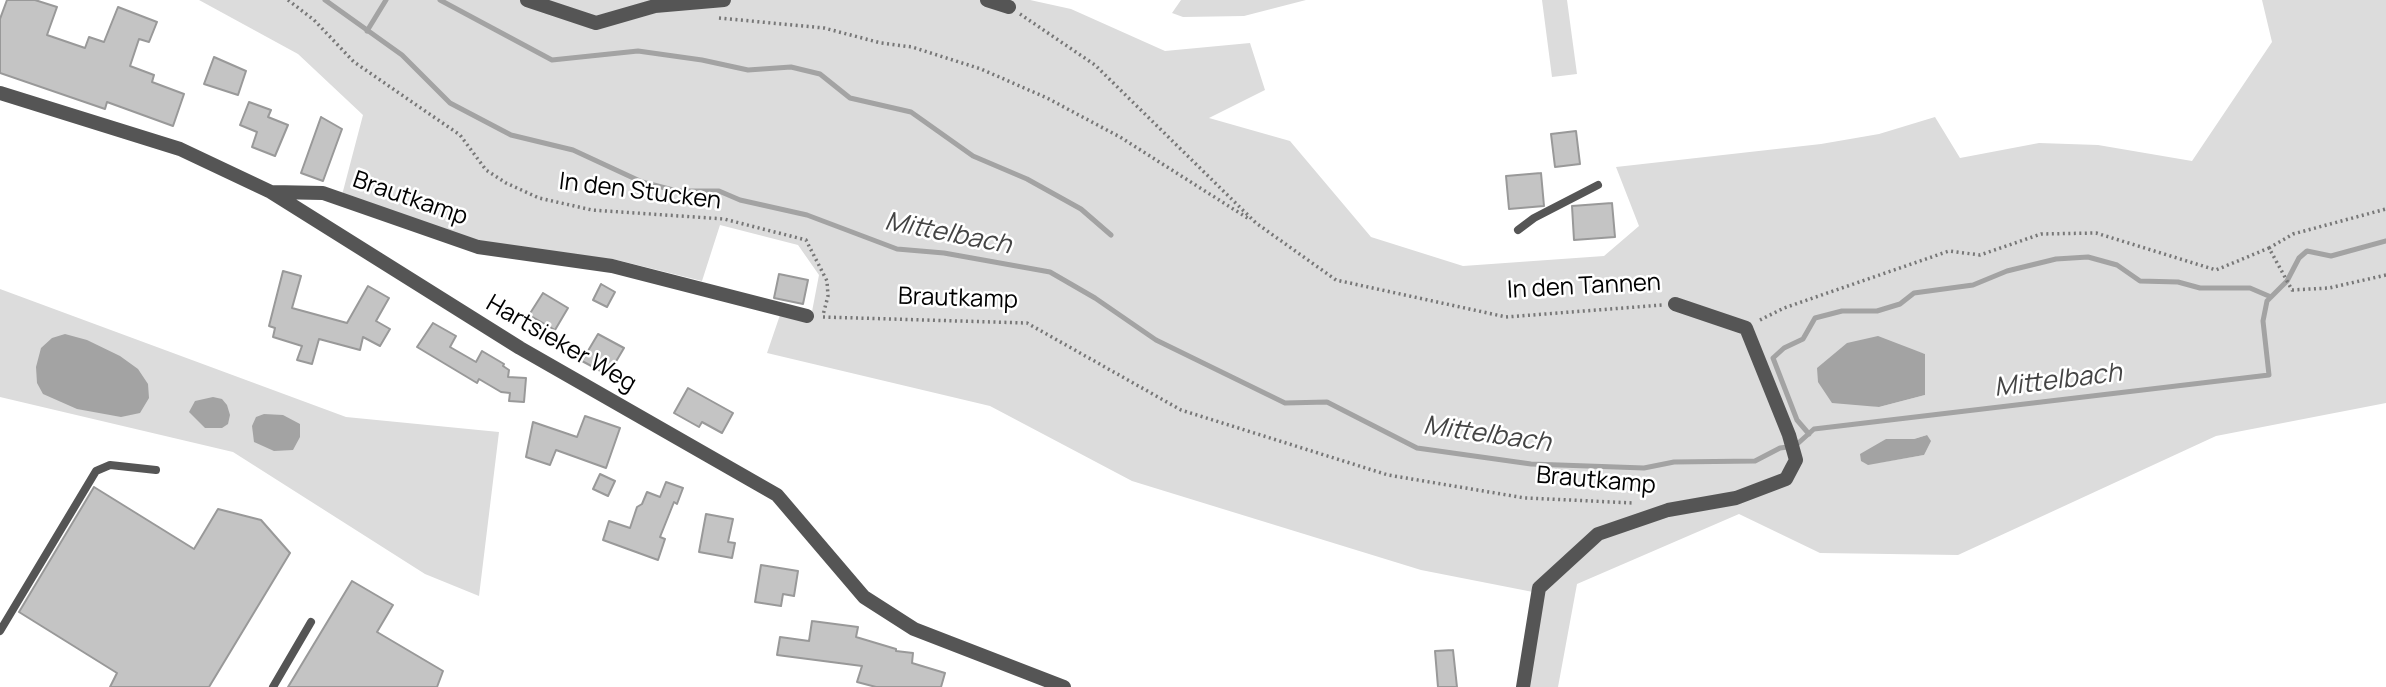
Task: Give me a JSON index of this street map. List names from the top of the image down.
{
  "streets": {
    "street": ["Brautkamp", "In den Tannen", "Hartsieker Weg"],
    "path": ["In den Stucken"]
  },
  "crossings": [
    ["In den Stucken", "Brautkamp"],
    ["Brautkamp", "Hartsieker Weg"]
  ],
  "water": ["Mittelbach"]
}
